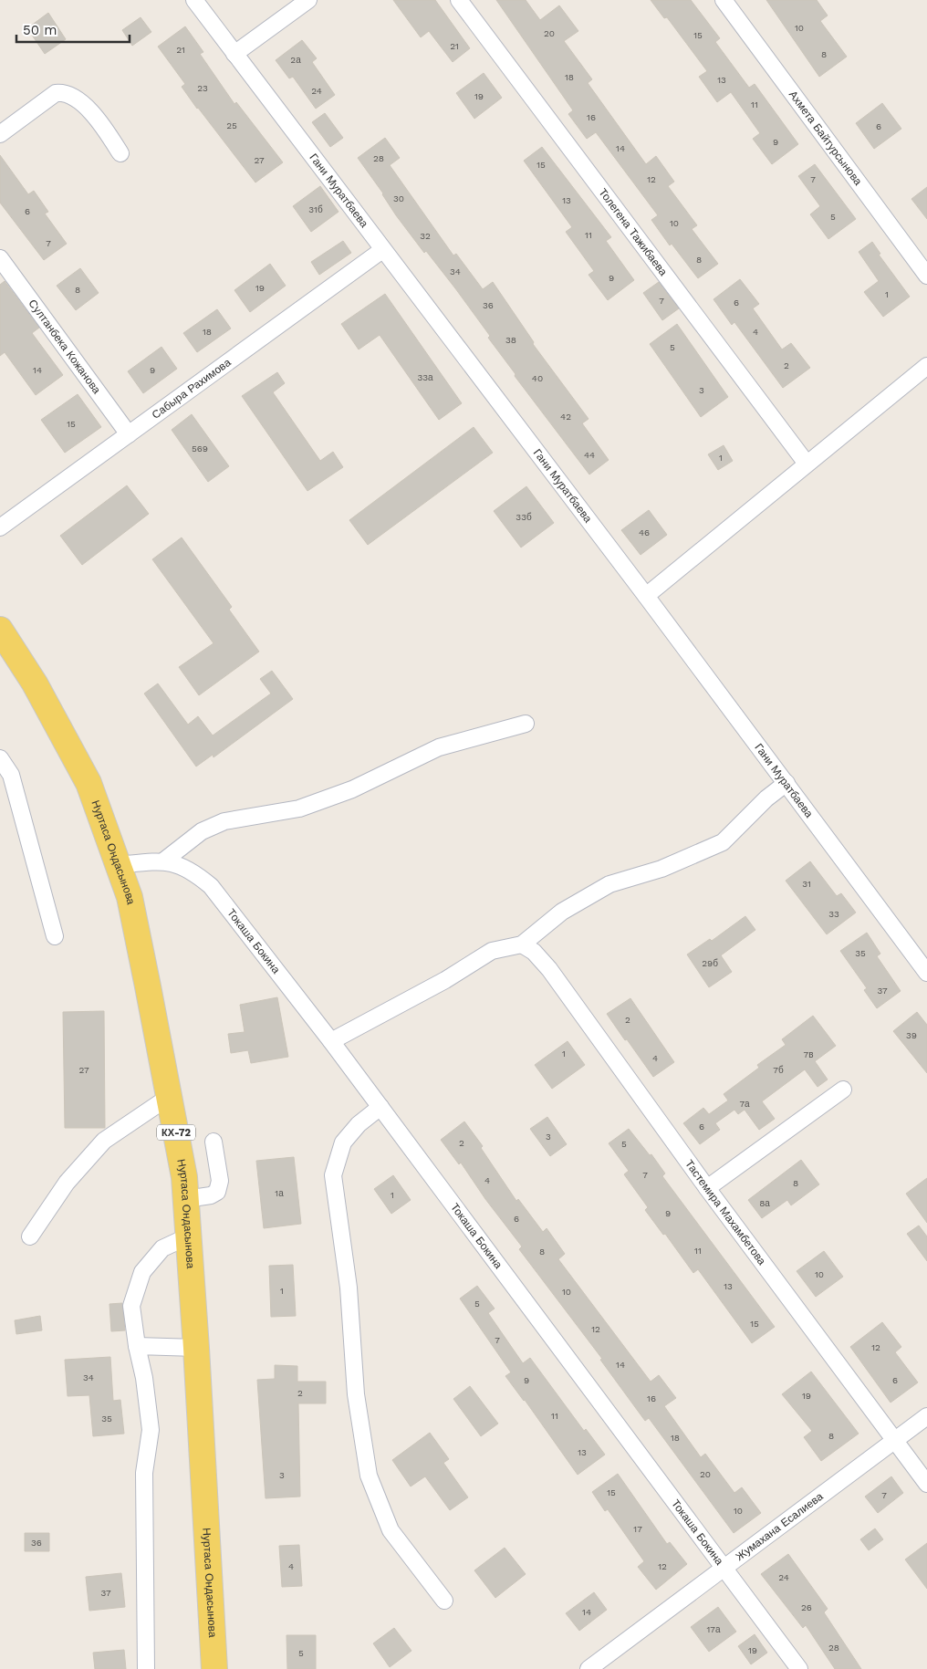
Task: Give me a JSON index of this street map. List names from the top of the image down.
{
  "streets": {
    "main road": ["Нуртаса Ондасынова", "КХ-72"],
    "street": [
      "Ахмета Байтурсынова",
      "Гани Муратбаева",
      "Толегена Тажибаева",
      "Султанбека Кожанова",
      "Сабыра Рахимова",
      "Токаша Бокина",
      "Тастемира Махамбетова",
      "Жумахана Есалиева"
    ]
  },
  "crossings": [
    ["Гани Муратбаева", "Сабыра Рахимова"],
    ["Султанбека Кожанова", "Сабыра Рахимова"],
    ["Нуртаса Ондасынова", "Токаша Бокина"],
    ["Токаша Бокина", "Жумахана Есалиева"],
    ["Тастемира Махамбетова", "Жумахана Есалиева"]
  ],
  "house_numbers": [
    "10",
    "20",
    "15",
    "21",
    "21",
    "8",
    "2а",
    "18",
    "13",
    "23",
    "24",
    "19",
    "11",
    "16",
    "25",
    "6",
    "9",
    "14",
    "28",
    "27",
    "15",
    "12",
    "7",
    "30",
    "13",
    "31б",
    "6",
    "5",
    "10",
    "11",
    "32",
    "7",
    "8",
    "34",
    "9",
    "19",
    "8",
    "1",
    "7",
    "6",
    "36",
    "18",
    "4",
    "38",
    "5",
    "2",
    "14",
    "9",
    "33а",
    "40",
    "3",
    "42",
    "15",
    "569",
    "44",
    "1",
    "33б",
    "46",
    "31",
    "33",
    "35",
    "29б",
    "37",
    "2",
    "39",
    "1",
    "7в",
    "4",
    "27",
    "7б",
    "7а",
    "6",
    "3",
    "2",
    "5",
    "7",
    "4",
    "8",
    "1а",
    "1",
    "8а",
    "9",
    "6",
    "11",
    "8",
    "10",
    "13",
    "1",
    "10",
    "5",
    "15",
    "12",
    "7",
    "12",
    "14",
    "34",
    "9",
    "6",
    "2",
    "19",
    "16",
    "11",
    "35",
    "8",
    "18",
    "13",
    "20",
    "3",
    "15",
    "7",
    "10",
    "17",
    "36",
    "4",
    "12",
    "24",
    "37",
    "26",
    "14",
    "17а",
    "28",
    "19",
    "5"
  ],
  "scale_bar": "50 m"
}
